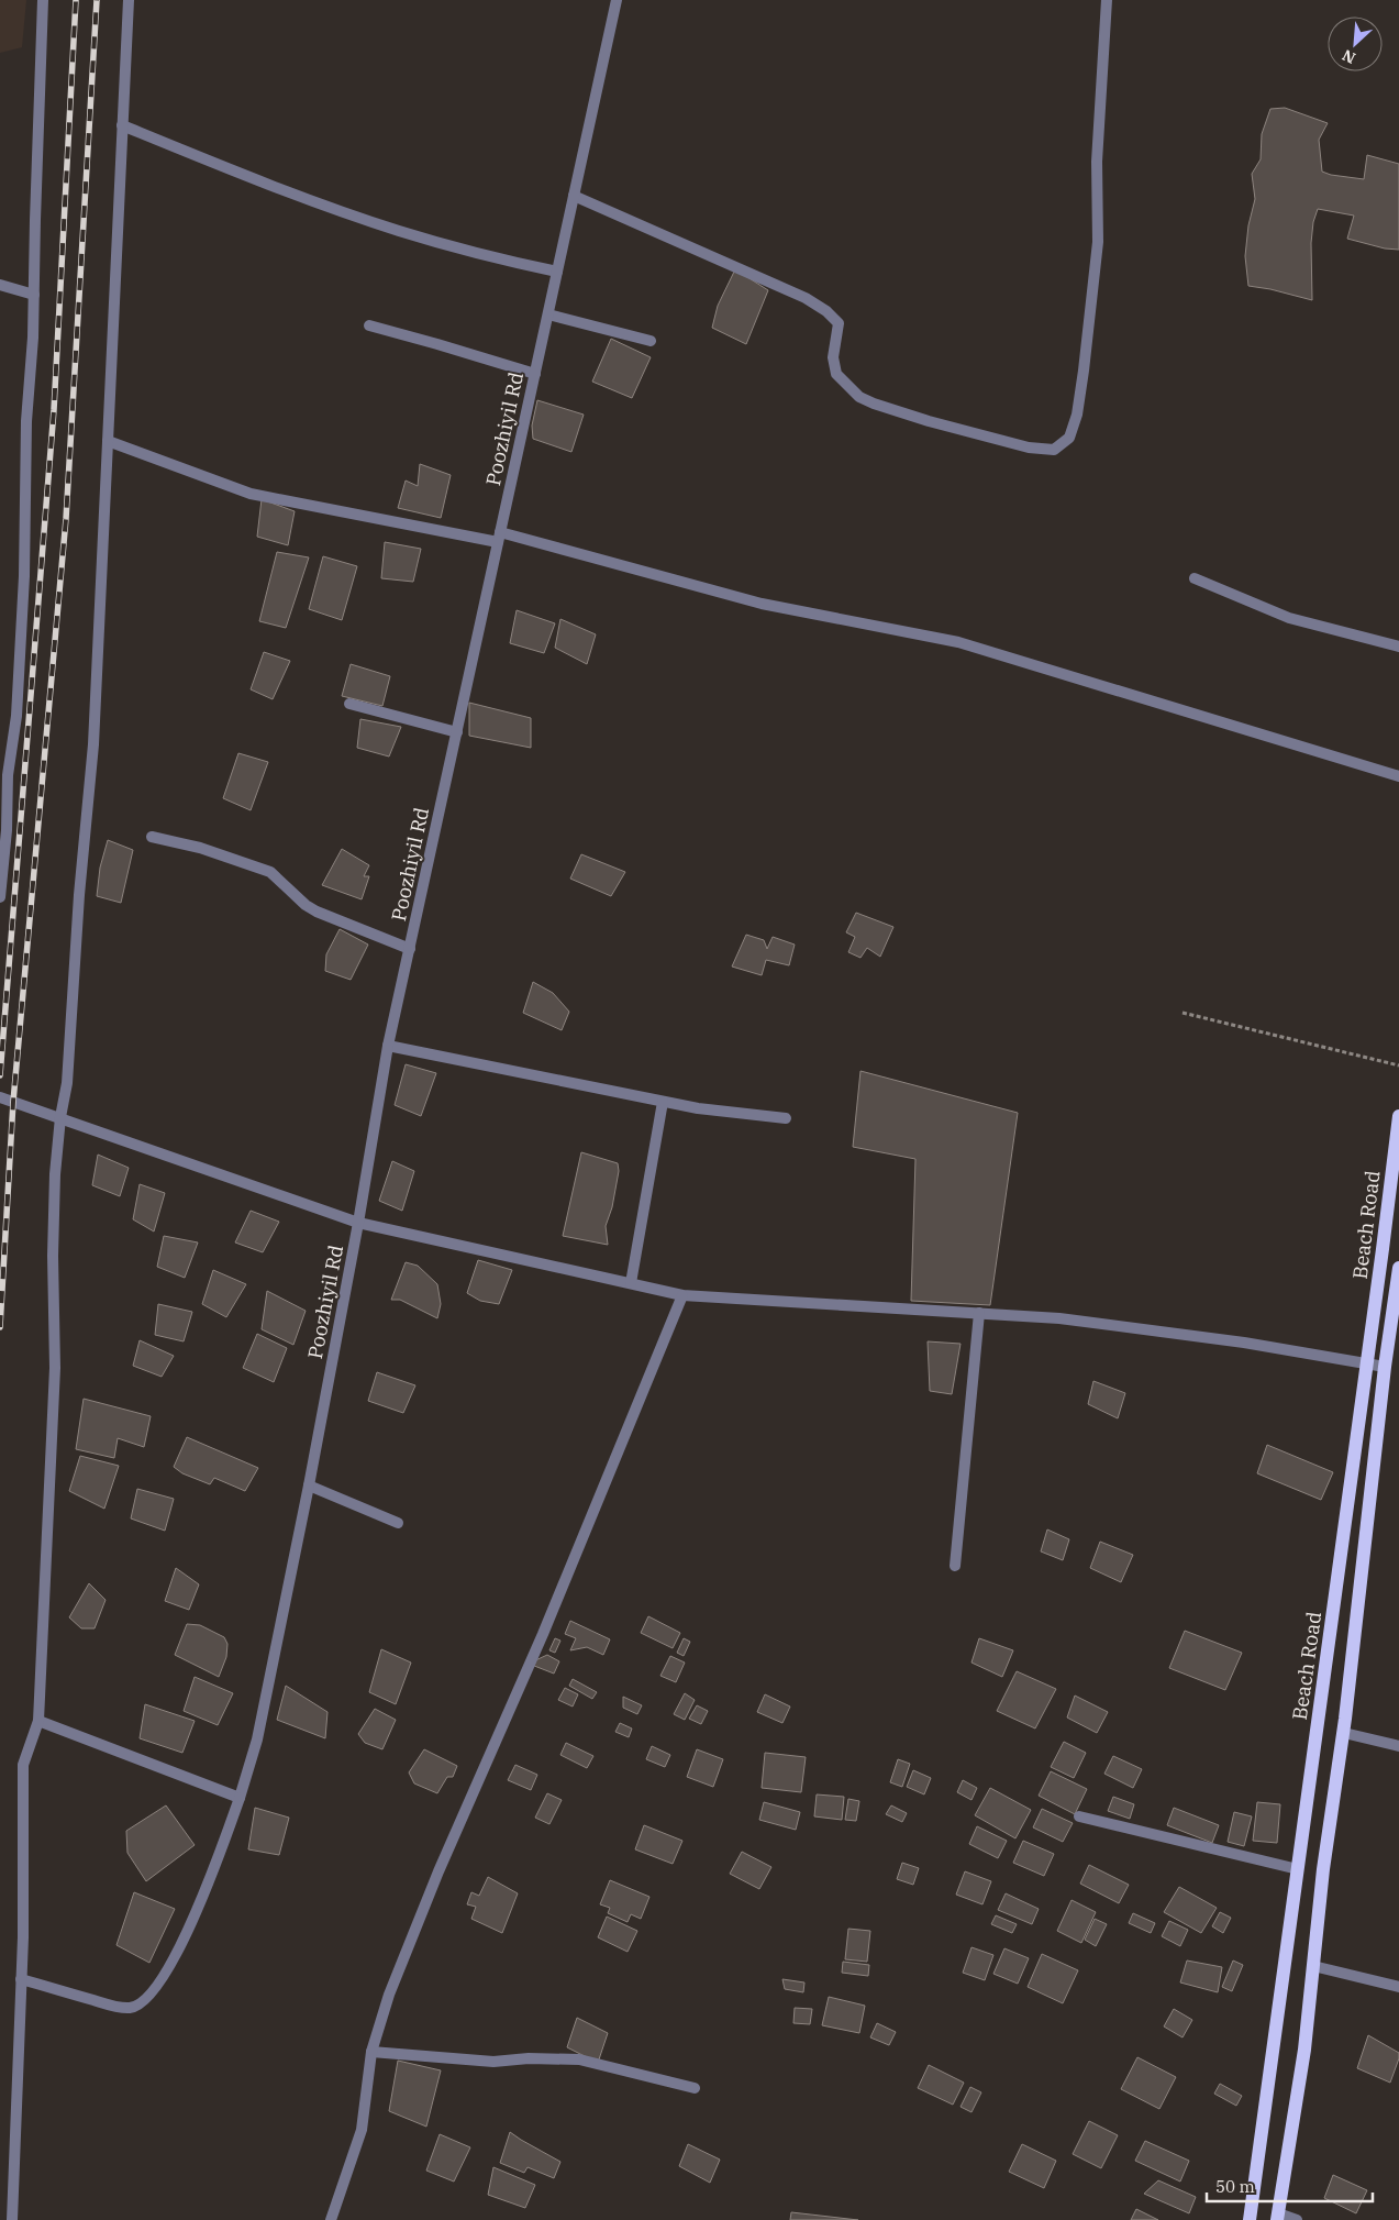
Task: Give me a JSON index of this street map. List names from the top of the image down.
{
  "streets": {
    "main road": ["Beach Road"],
    "street": ["Poozhiyil Rd"]
  },
  "scale_bar": "50 m",
  "north": "bottom left"
}
